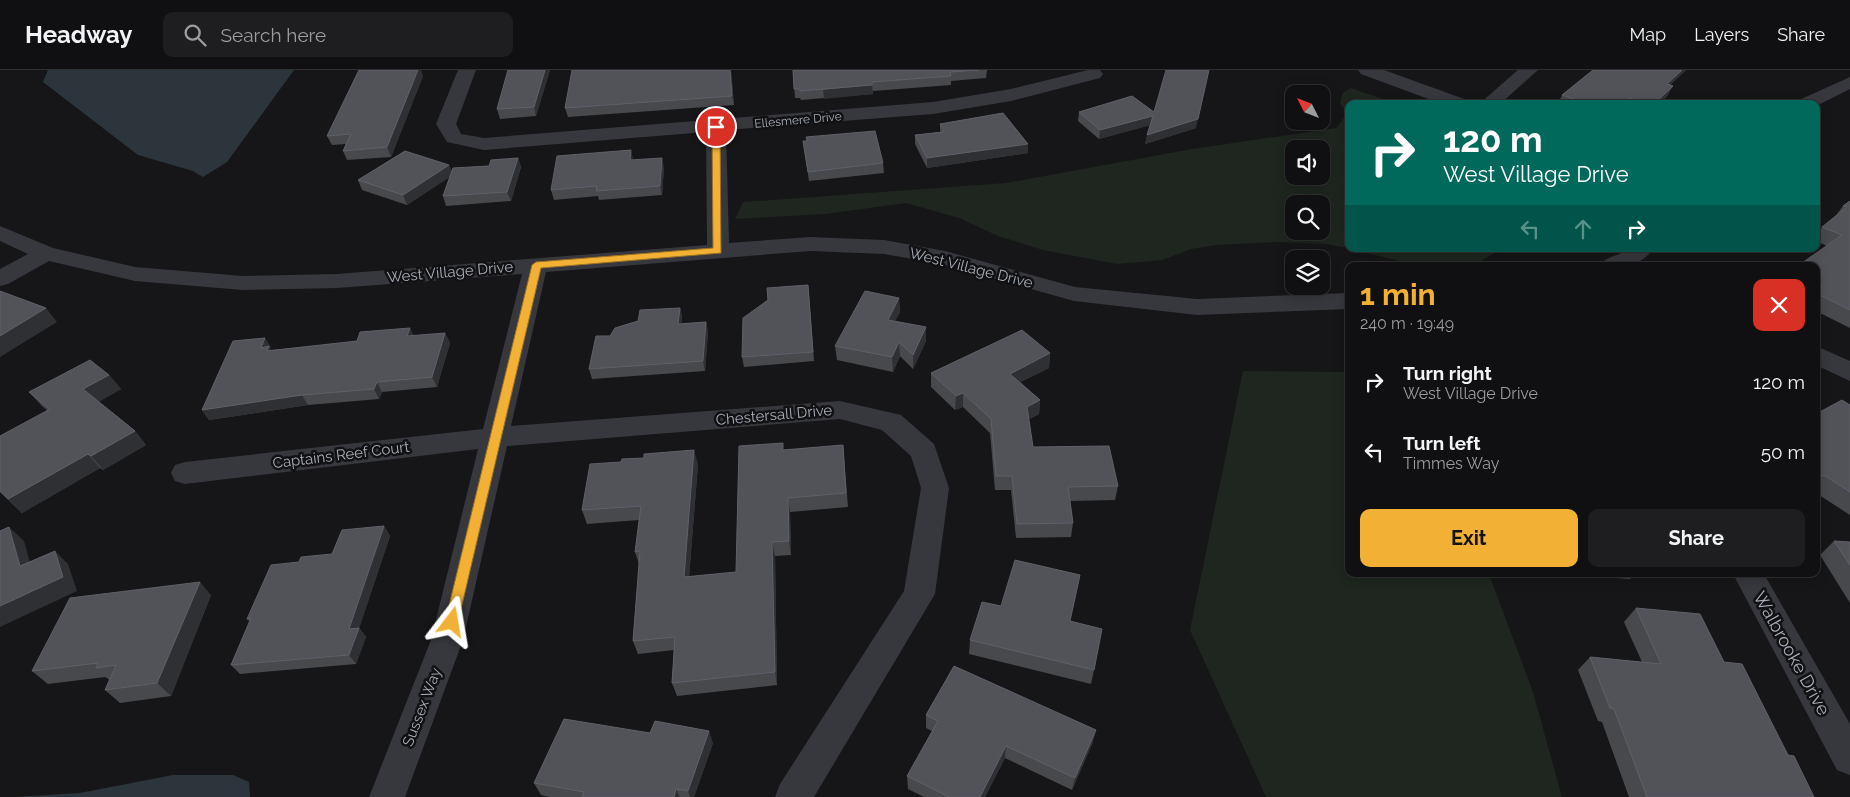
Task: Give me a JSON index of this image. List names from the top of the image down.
{
  "streets": {
    "street": [
      "Ellesmere Drive",
      "West Village Drive",
      "Chestersall Drive",
      "Captains Reef Court",
      "Walbrooke Drive",
      "Sussex Way"
    ]
  },
  "crossings": [
    ["West Village Drive", "Sussex Way"],
    ["Chestersall Drive", "Captains Reef Court"],
    ["Chestersall Drive", "Sussex Way"],
    ["Captains Reef Court", "Sussex Way"]
  ],
  "north": "top left",
  "page": {
    "header": "Headway",
    "search": "Search here",
    "nav": ["Map", "Layers", "Share"],
    "turn": ["120 m", "West Village Drive"],
    "heading": ["1 min", "240 m · 19:49"],
    "list": [
      {
        "name": "Turn right",
        "note": "West Village Drive",
        "value": "120 m"
      },
      {
        "name": "Turn left",
        "note": "Timmes Way",
        "value": "50 m"
      }
    ],
    "buttons": ["Exit", "Share"]
  }
}
